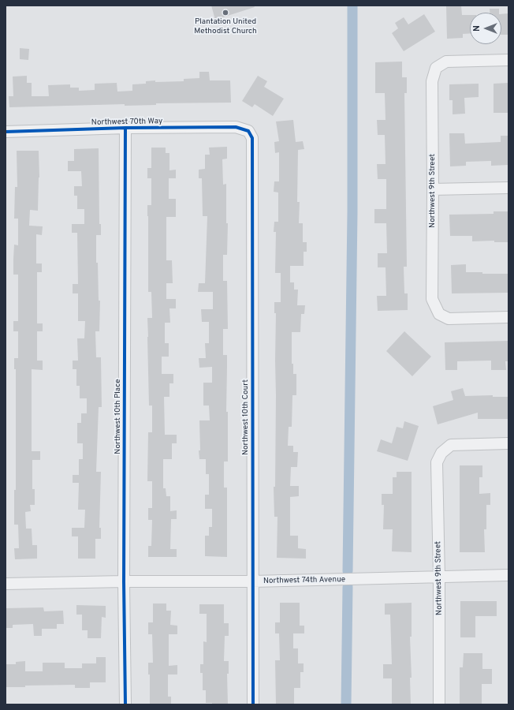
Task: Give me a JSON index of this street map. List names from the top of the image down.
{
  "streets": {
    "street": [
      "Northwest 70th Way",
      "Northwest 9th Street",
      "Northwest 10th Place",
      "Northwest 10th Court",
      "Northwest 74th Avenue"
    ]
  },
  "crossings": [
    ["Northwest 70th Way", "Northwest 10th Place"],
    ["Northwest 70th Way", "Northwest 10th Court"],
    ["Northwest 9th Street", "Northwest 74th Avenue"],
    ["Northwest 10th Place", "Northwest 74th Avenue"],
    ["Northwest 10th Court", "Northwest 74th Avenue"]
  ],
  "places": ["Plantation United Methodist Church"],
  "north": "left"
}
